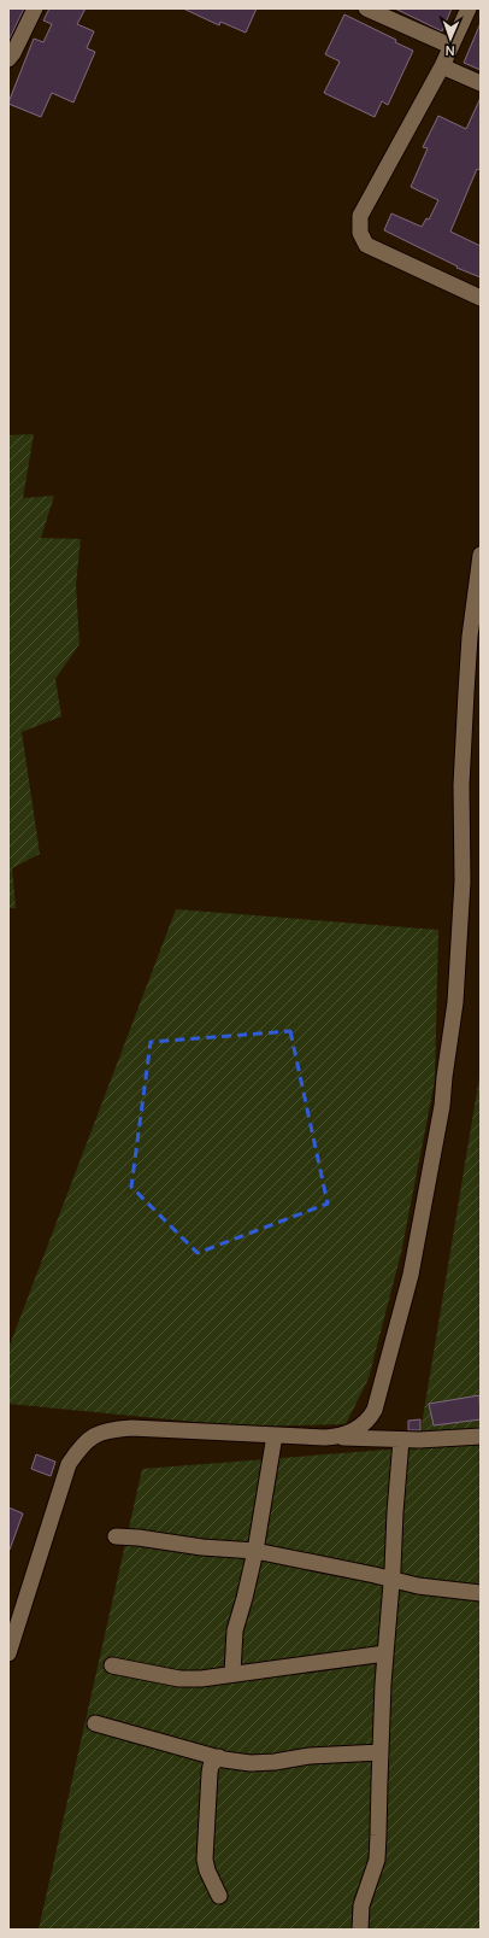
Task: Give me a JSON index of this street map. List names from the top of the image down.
{
  "north": "bottom"
}
